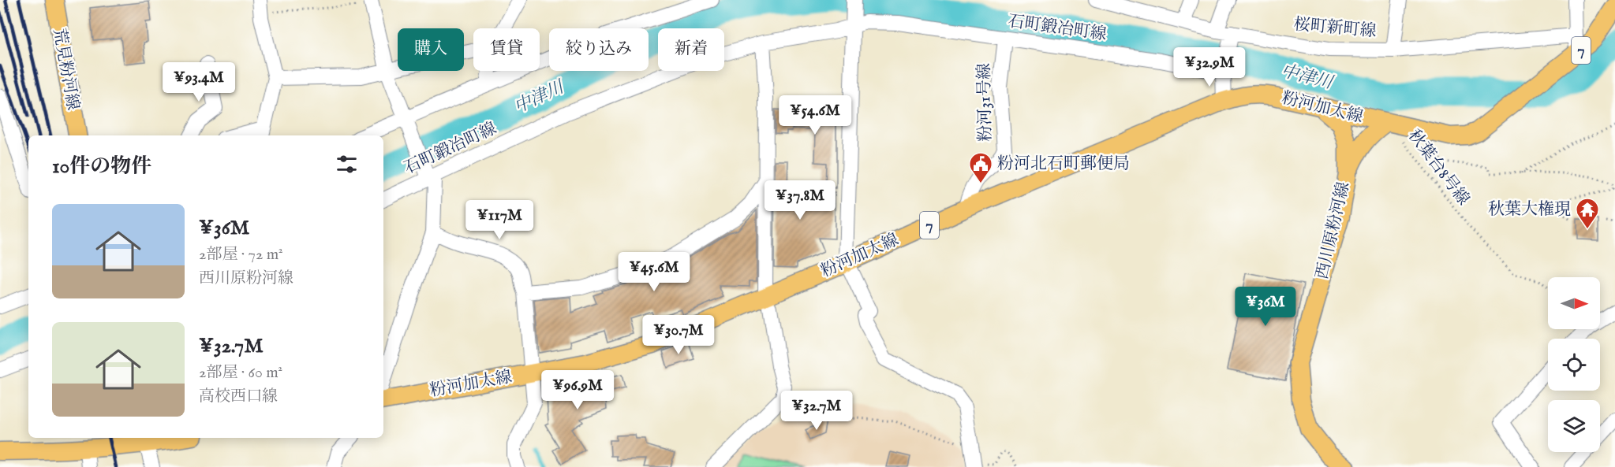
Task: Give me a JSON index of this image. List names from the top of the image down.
{
  "streets": {
    "main road": [
      "7",
      "荒見粉河線",
      "粉河加太線",
      "西川原粉河線"
    ],
    "street": ["石町鍛冶町線", "桜町新町線", "粉河31号線"],
    "path": ["秋葉台8号線"]
  },
  "crossings": [
    ["石町鍛冶町線", "粉河31号線"],
    ["粉河31号線", "粉河加太線"],
    ["粉河加太線", "秋葉台8号線"],
    ["粉河加太線", "西川原粉河線"],
    ["秋葉台8号線", "西川原粉河線"]
  ],
  "water": ["中津川"],
  "places": {
    "public building": ["粉河北石町郵便局"],
    "temple": ["秋葉大権現"]
  },
  "north": "right",
  "page": {
    "chip": [
      "購入",
      "賃貸",
      "絞り込み",
      "新着"
    ],
    "price": [
      "¥32.9M",
      "¥93.4M",
      "¥54.6M",
      "¥37.8M",
      "¥117M",
      "¥45.6M",
      "¥36M",
      "¥30.7M",
      "¥96.9M",
      "¥32.7M"
    ],
    "heading": "10件の物件",
    "list": [
      {
        "name": "¥36M",
        "note": "2部屋 · 72 m² · 西川原粉河線"
      },
      {
        "name": "¥32.7M",
        "note": "2部屋 · 60 m² · 高校西口線"
      }
    ]
  }
}
